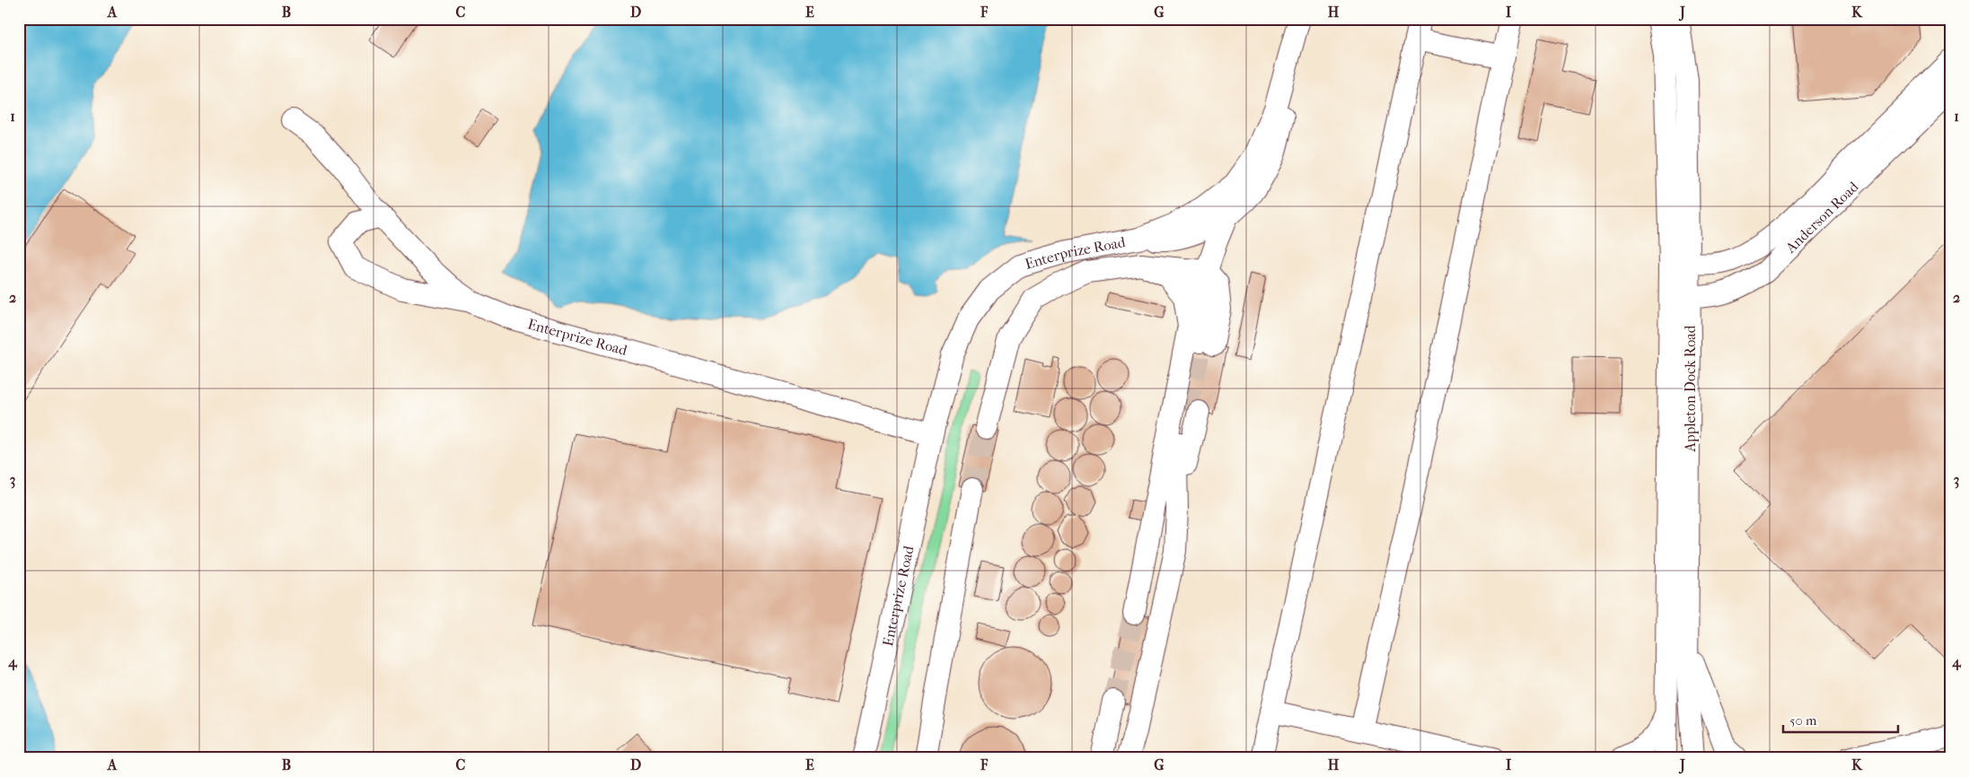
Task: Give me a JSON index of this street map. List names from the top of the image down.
{
  "streets": {
    "street": ["Anderson Road", "Enterprize Road", "Appleton Dock Road"]
  },
  "crossings": [
    ["Anderson Road", "Appleton Dock Road"]
  ],
  "scale_bar": "50 m",
  "grid": {
    "columns": [
      "A",
      "B",
      "C",
      "D",
      "E",
      "F",
      "G",
      "H",
      "I",
      "J",
      "K"
    ],
    "rows": [
      "1",
      "2",
      "3",
      "4"
    ]
  }
}
